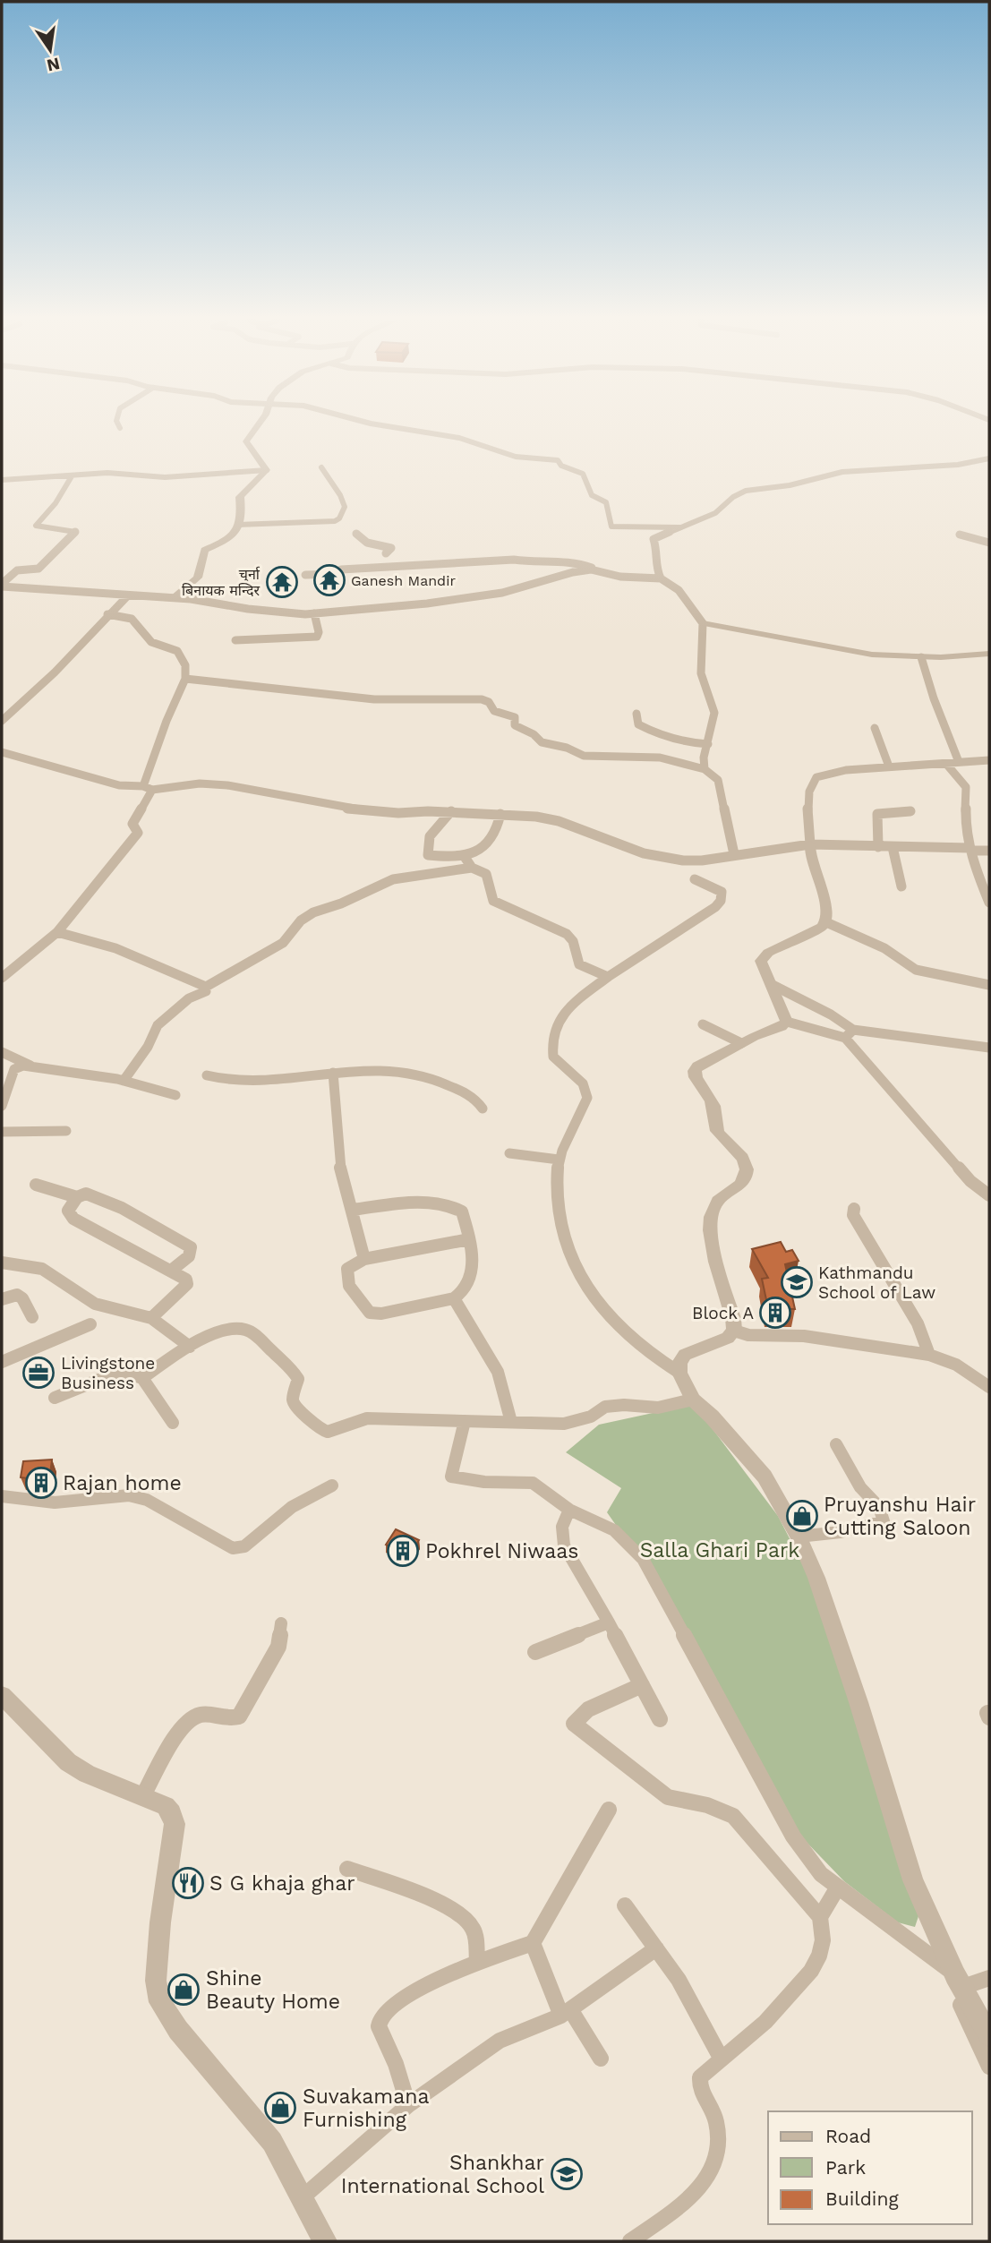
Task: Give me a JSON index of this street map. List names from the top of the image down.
{
  "parks": ["Salla Ghari Park"],
  "places": {
    "temple": ["Ganesh Mandir", "चुर्ना बिनायक मन्दिर"],
    "school or university": ["Kathmandu School of Law", "Shankhar International School"],
    "building": ["Block A", "Rajan home", "Pokhrel Niwaas"],
    "office": ["Livingstone Business"],
    "shop": ["Pruyanshu Hair Cutting Saloon", "Shine Beauty Home", "Suvakamana Furnishing"],
    "restaurant": ["S G khaja ghar"]
  },
  "legend": ["Road", "Park", "Building"],
  "north": "bottom"
}
